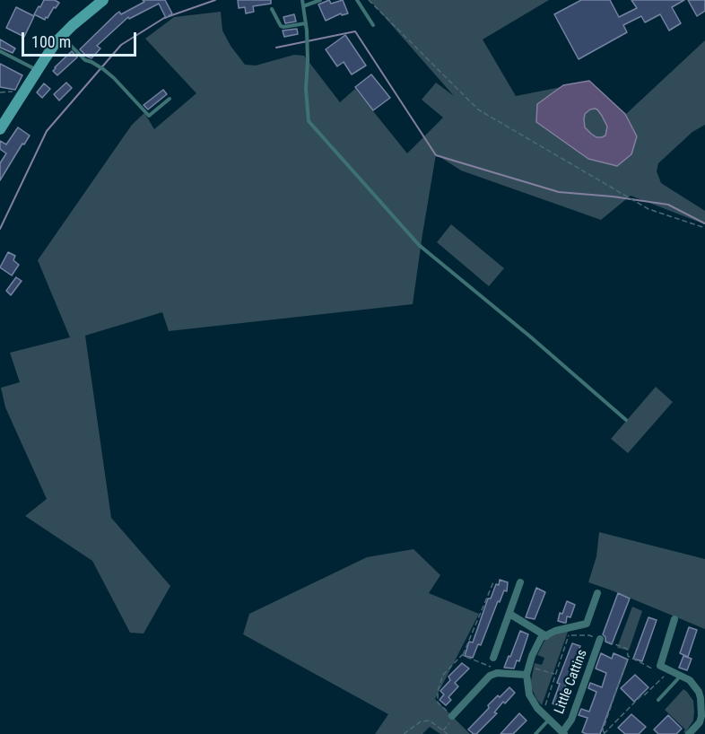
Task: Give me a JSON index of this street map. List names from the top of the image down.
{
  "streets": {
    "street": ["Little Cattins"]
  },
  "scale_bar": "100 m"
}
